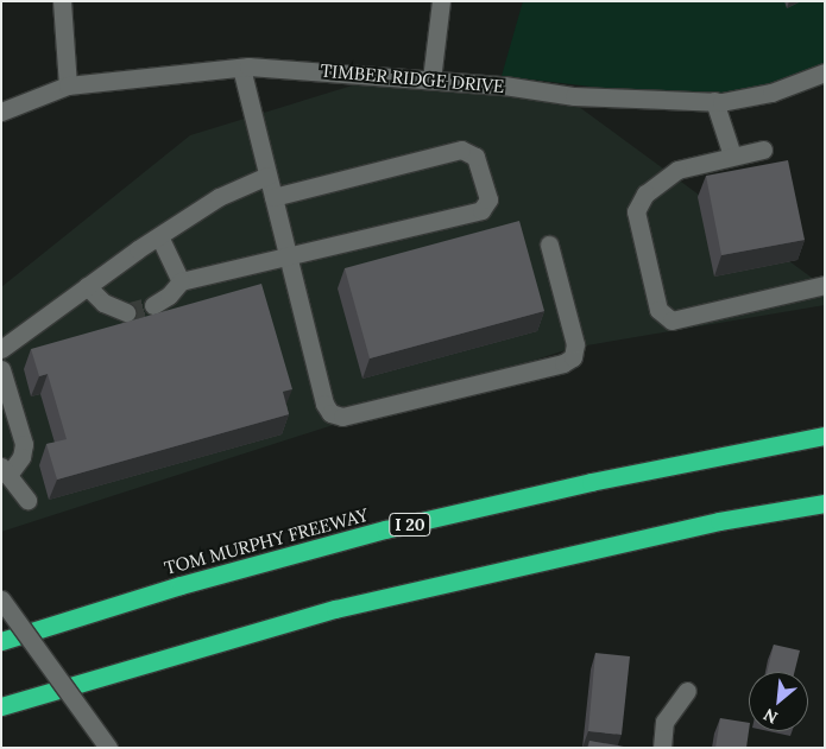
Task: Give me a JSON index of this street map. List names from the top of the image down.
{
  "streets": {
    "highway": ["I 20", "TOM MURPHY FREEWAY"],
    "street": ["TIMBER RIDGE DRIVE"]
  },
  "north": "bottom left"
}
